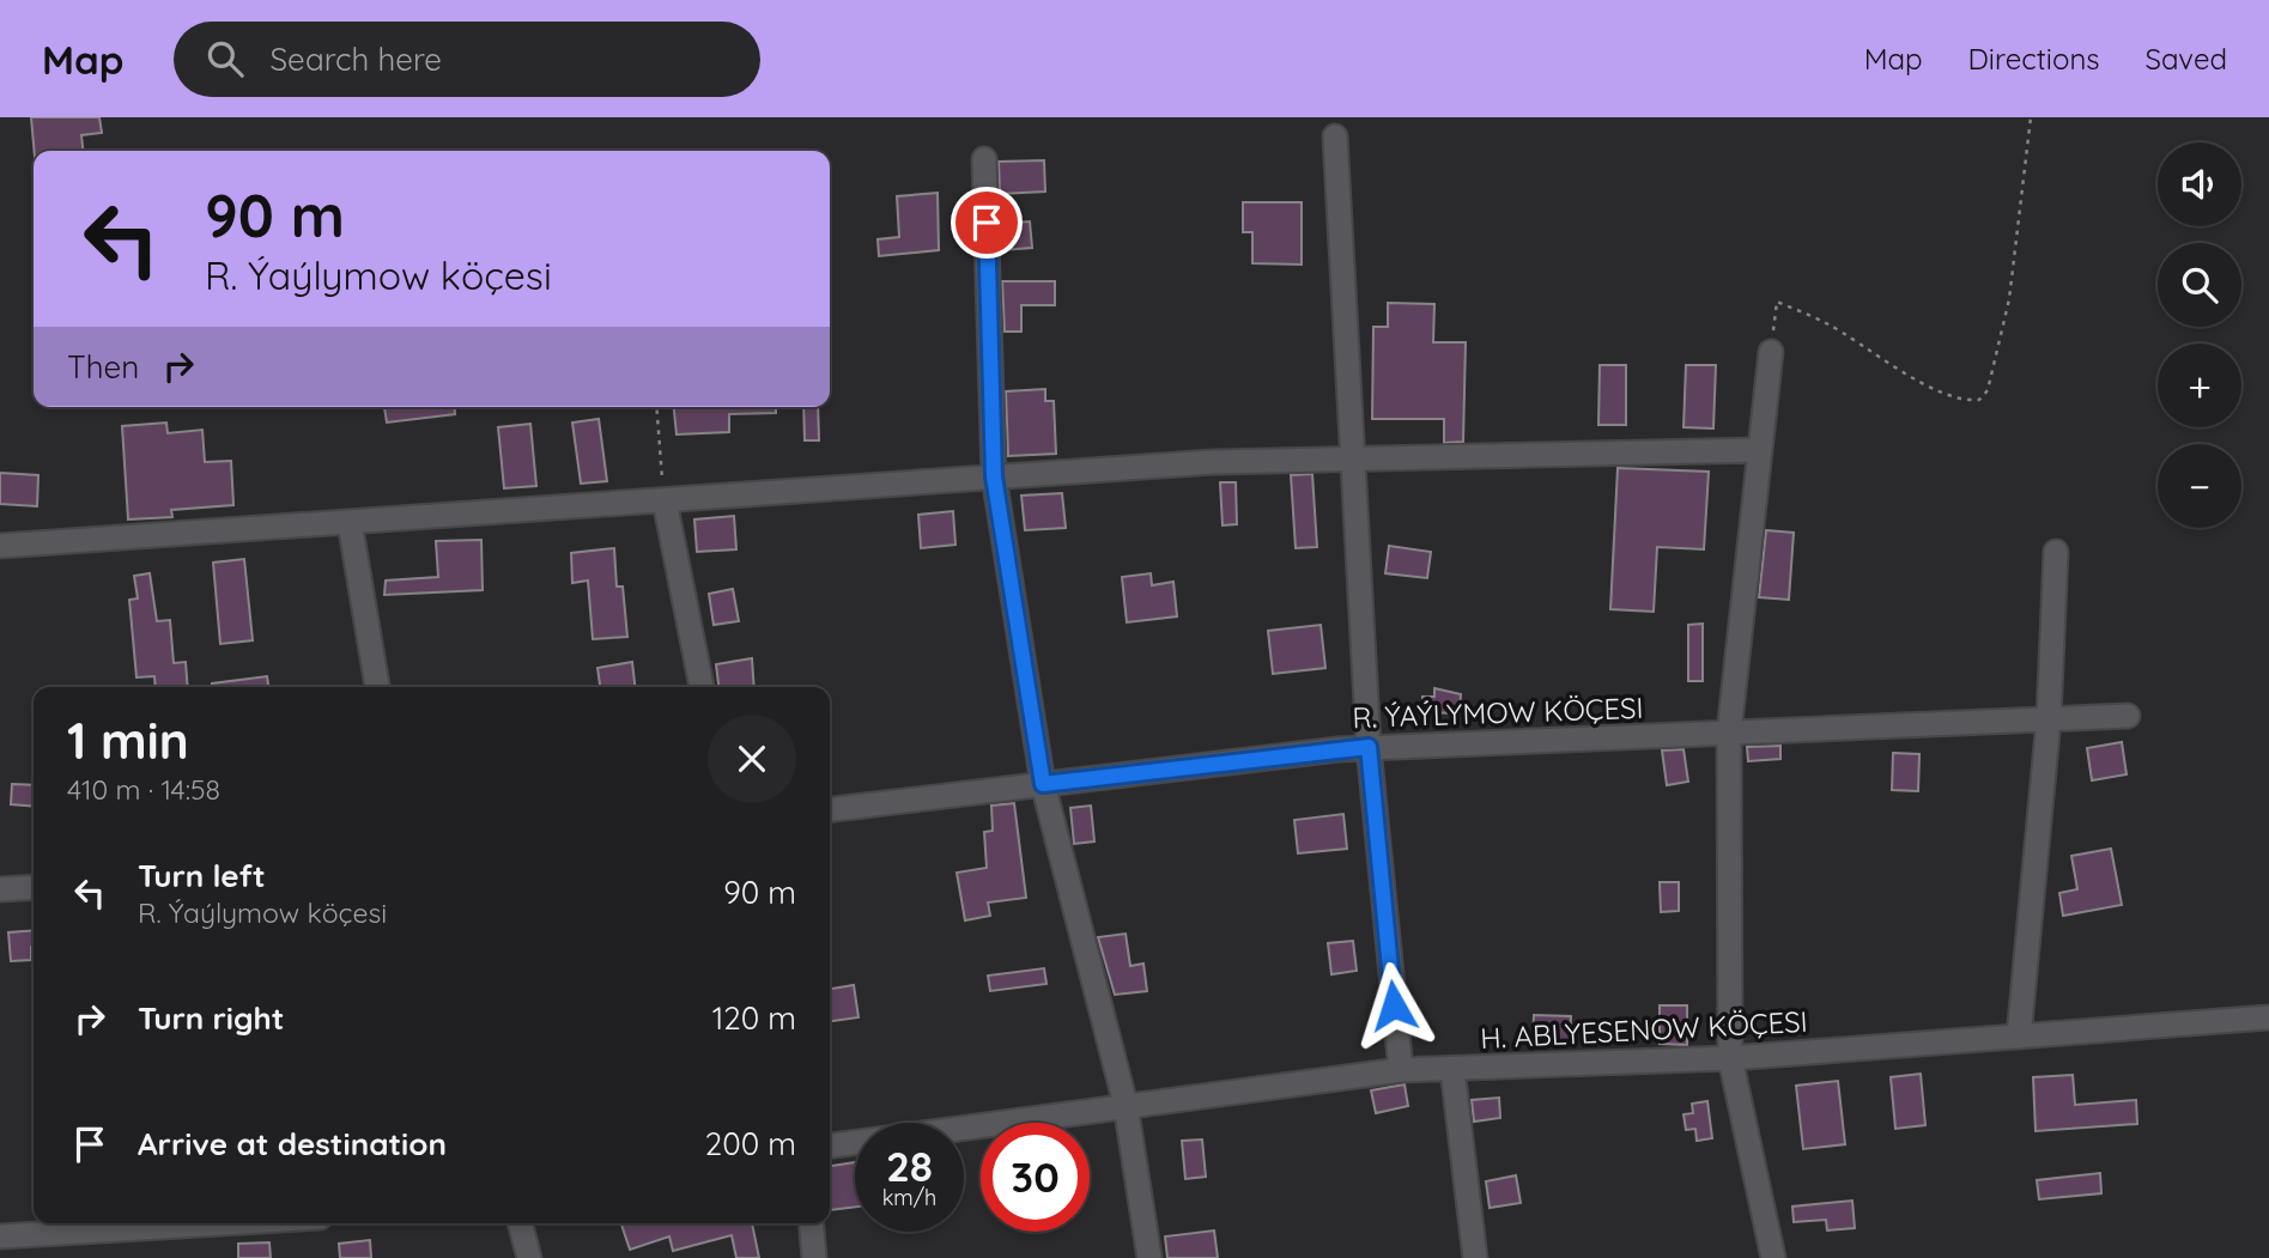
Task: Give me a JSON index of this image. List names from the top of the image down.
{
  "streets": {
    "street": ["R. ÝAÝLYMOW KÖÇESI", "H. ABLYESENOW KÖÇESI"]
  },
  "page": {
    "header": "Map",
    "search": "Search here",
    "nav": ["Map", "Directions", "Saved"],
    "map_buttons": ["+", "−"],
    "turn": ["90 m", "R. Ýaýlymow köçesi"],
    "then": "Then",
    "heading": ["1 min", "410 m · 14:58"],
    "list": [
      {
        "name": "Turn left",
        "note": "R. Ýaýlymow köçesi",
        "value": "90 m"
      },
      {
        "name": "Turn right",
        "value": "120 m"
      },
      {
        "name": "Arrive at destination",
        "value": "200 m"
      }
    ],
    "speed": "28 km/h",
    "limit": "30"
  }
}
